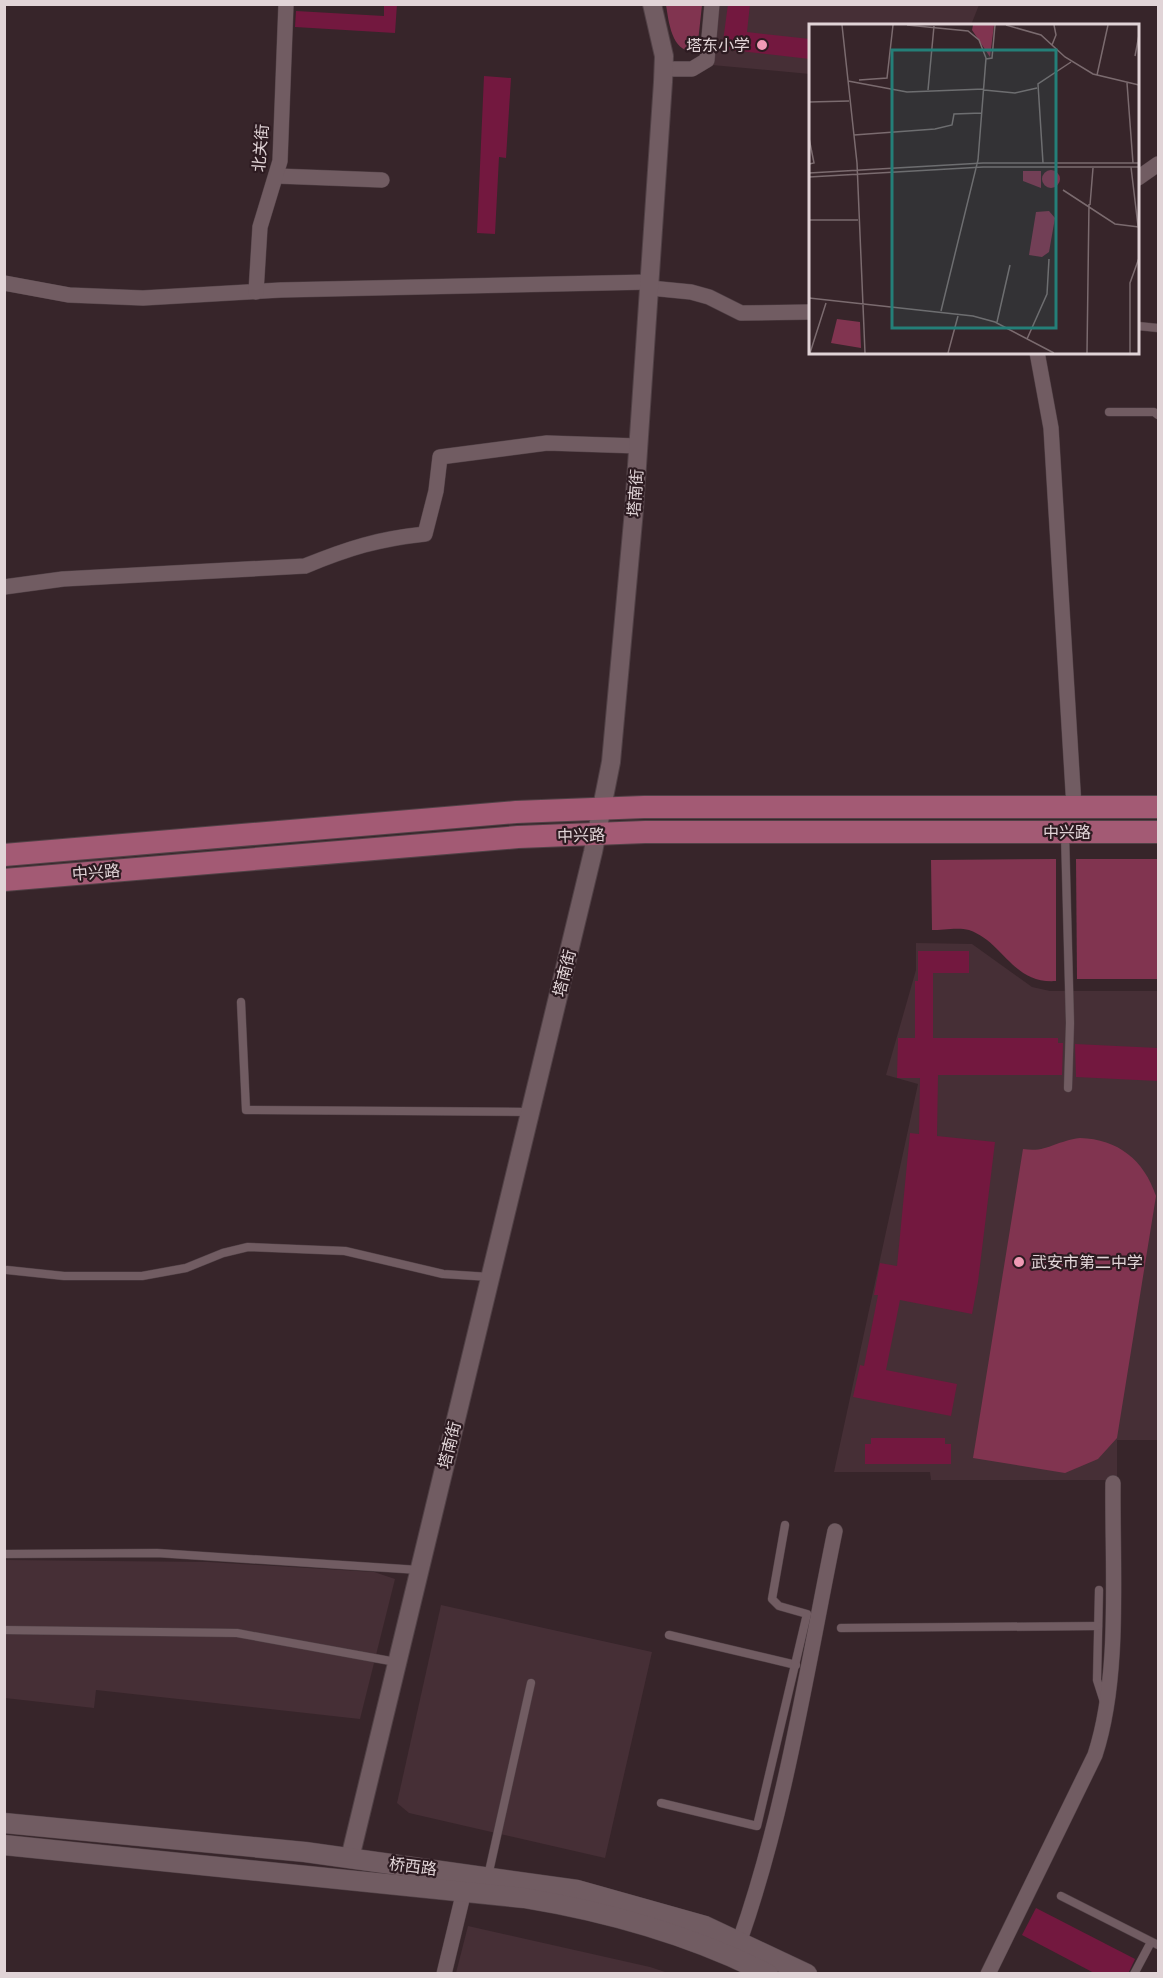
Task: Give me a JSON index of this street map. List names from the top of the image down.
{
  "streets": {
    "main road": ["中兴路", "桥西路"],
    "street": ["北关街", "塔南街"]
  },
  "crossings": [
    ["塔南街", "中兴路"],
    ["塔南街", "桥西路"]
  ],
  "places": ["塔东小学", "武安市第二中学"]
}
